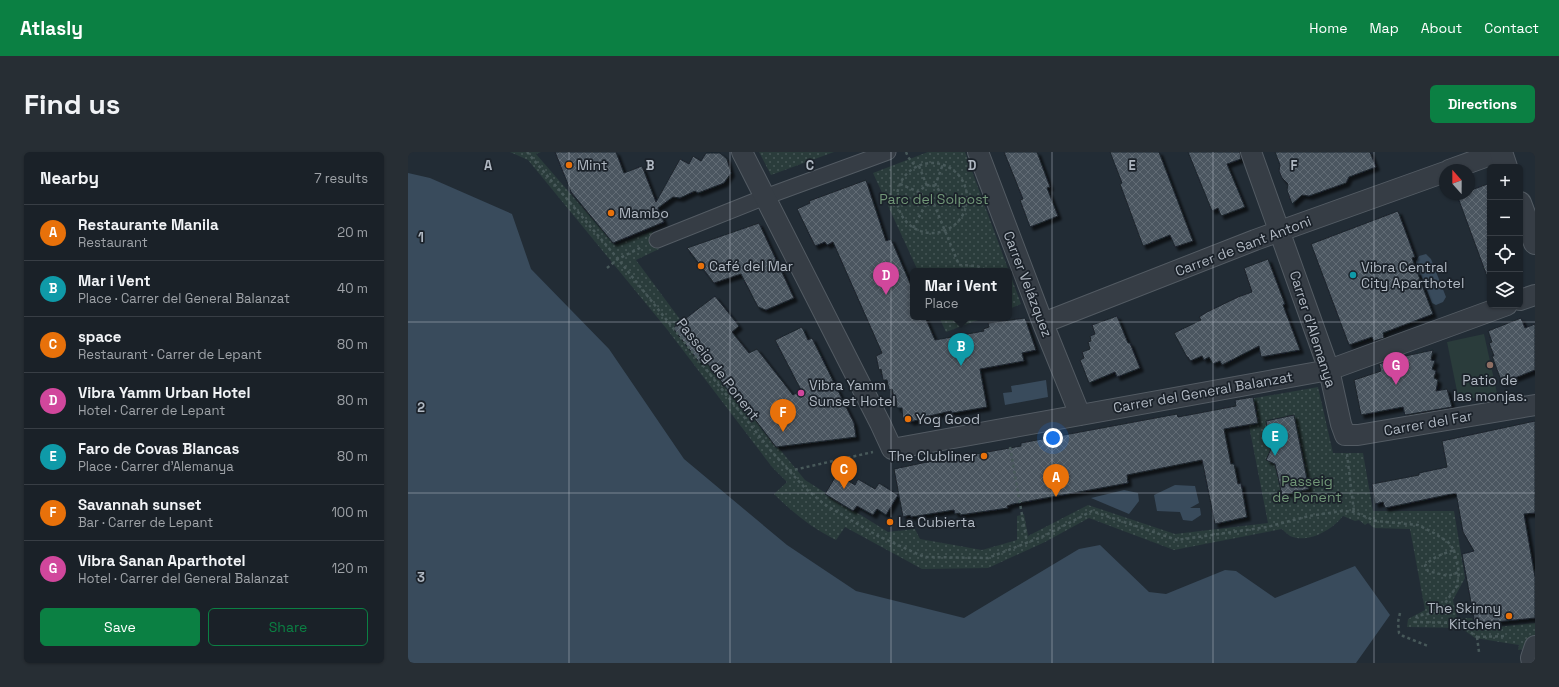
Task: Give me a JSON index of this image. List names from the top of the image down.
{
  "streets": {
    "street": [
      "Carrer de Sant Antoni",
      "Carrer Velázquez",
      "Carrer d'Alemanya",
      "Carrer del General Balanzat",
      "Carrer del Far"
    ],
    "path": ["Passeig de Ponent"]
  },
  "crossings": [
    ["Carrer de Sant Antoni", "Carrer Velázquez"],
    ["Carrer de Sant Antoni", "Carrer d'Alemanya"],
    ["Carrer Velázquez", "Carrer del General Balanzat"],
    ["Carrer d'Alemanya", "Carrer del General Balanzat"],
    ["Carrer d'Alemanya", "Carrer del Far"]
  ],
  "parks": ["Parc del Solpost", "Passeig de Ponent"],
  "places": [
    "Mint",
    "Mambo",
    "Café del Mar",
    "Vibra Central City Aparthotel",
    "Patio de las monjas.",
    "Vibra Yamm Sunset Hotel",
    "Yog Good",
    "The Clubliner",
    "La Cubierta",
    "The Skinny Kitchen"
  ],
  "north": "top",
  "page": {
    "header": "Atlasly",
    "nav": [
      "Home",
      "Map",
      "About",
      "Contact"
    ],
    "buttons": [
      "Directions",
      ["Save", "Share"]
    ],
    "title": "Find us",
    "heading": ["Nearby", "7 results"],
    "map_buttons": ["+", "−"],
    "list": [
      {
        "mark": "A",
        "name": "Restaurante Manila",
        "note": "Restaurant",
        "value": "20 m"
      },
      {
        "mark": "B",
        "name": "Mar i Vent",
        "note": "Place · Carrer del General Balanzat",
        "value": "40 m"
      },
      {
        "mark": "C",
        "name": "space",
        "note": "Restaurant · Carrer de Lepant",
        "value": "80 m"
      },
      {
        "mark": "D",
        "name": "Vibra Yamm Urban Hotel",
        "note": "Hotel · Carrer de Lepant",
        "value": "80 m"
      },
      {
        "mark": "E",
        "name": "Faro de Covas Blancas",
        "note": "Place · Carrer d'Alemanya",
        "value": "80 m"
      },
      {
        "mark": "F",
        "name": "Savannah sunset",
        "note": "Bar · Carrer de Lepant",
        "value": "100 m"
      },
      {
        "mark": "G",
        "name": "Vibra Sanan Aparthotel",
        "note": "Hotel · Carrer del General Balanzat",
        "value": "120 m"
      }
    ],
    "pins": [
      "D",
      "B",
      "G",
      "F",
      "E",
      "C",
      "A"
    ],
    "popup": ["Mar i Vent", "Place"]
  },
  "grid": {
    "columns": [
      "A",
      "B",
      "C",
      "D",
      "E",
      "F"
    ],
    "rows": ["1", "2", "3"]
  }
}
